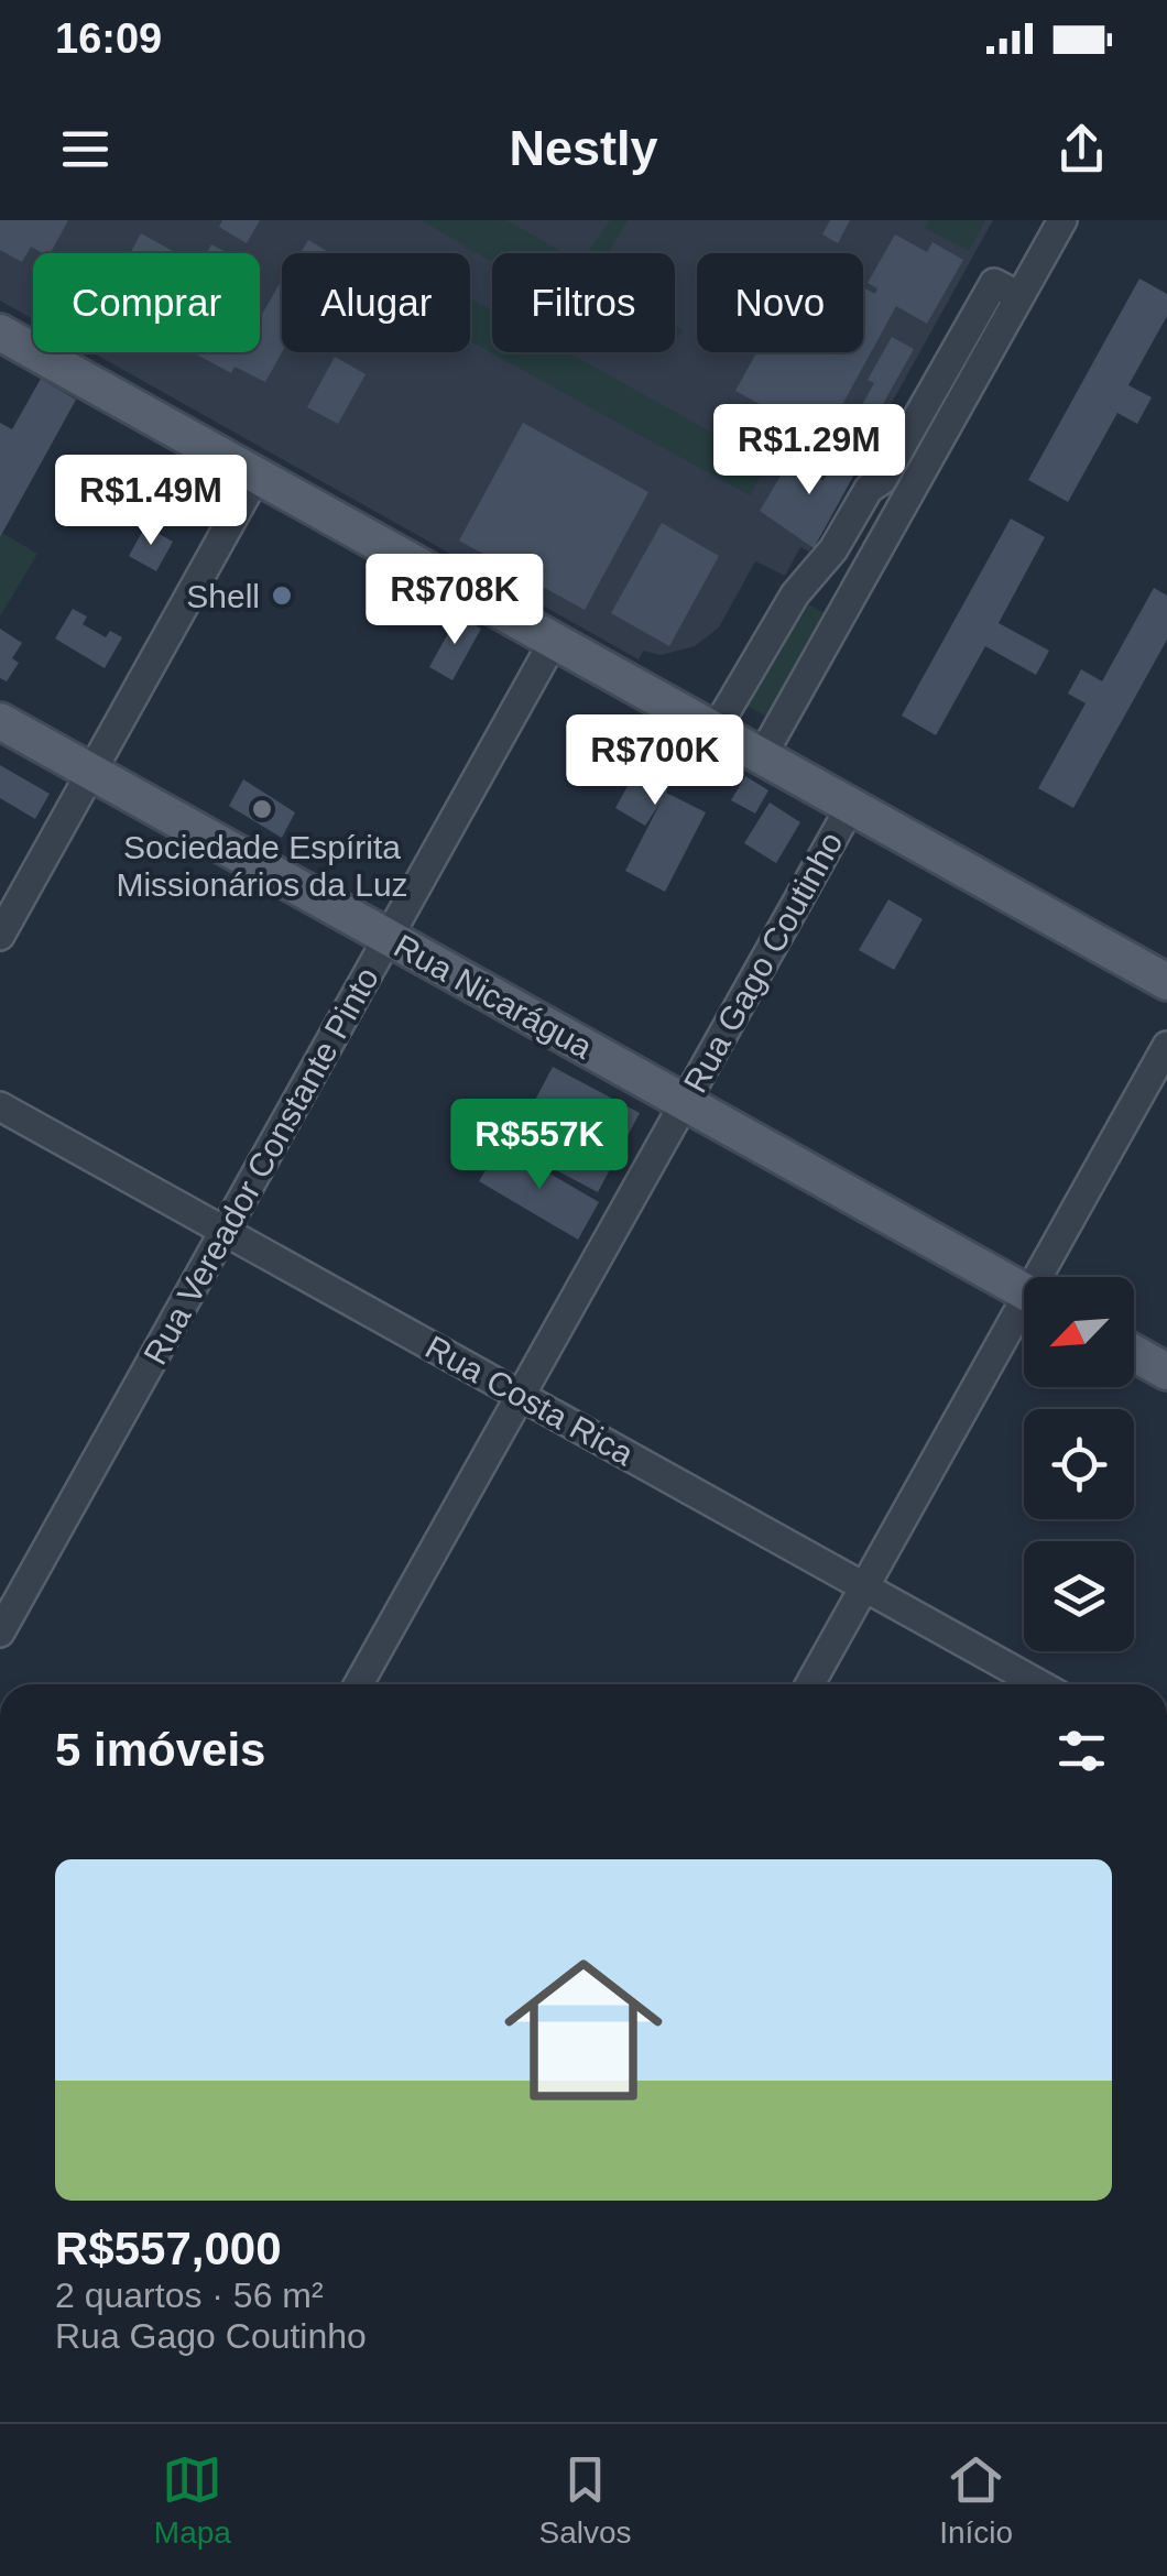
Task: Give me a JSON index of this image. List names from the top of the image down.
{
  "streets": {
    "main road": ["Rua Nicarágua"],
    "street": ["Rua Gago Coutinho", "Rua Vereador Constante Pinto", "Rua Costa Rica"]
  },
  "crossings": [
    ["Rua Gago Coutinho", "Rua Nicarágua"],
    ["Rua Gago Coutinho", "Rua Costa Rica"],
    ["Rua Nicarágua", "Rua Vereador Constante Pinto"],
    ["Rua Vereador Constante Pinto", "Rua Costa Rica"]
  ],
  "places": ["Shell", "Sociedade Espírita Missionários da Luz"],
  "north": "bottom left",
  "page": {
    "status": "16:09",
    "header": "Nestly",
    "chip": [
      "Comprar",
      "Alugar",
      "Filtros",
      "Novo"
    ],
    "price": [
      "R$1.29M",
      "R$1.49M",
      "R$708K",
      "R$700K",
      "R$557K"
    ],
    "heading": "5 imóveis",
    "list": [
      {
        "name": "R$557,000",
        "note": "2 quartos · 56 m² · Rua Gago Coutinho"
      }
    ],
    "tabs": ["Mapa", "Salvos", "Início"]
  }
}
